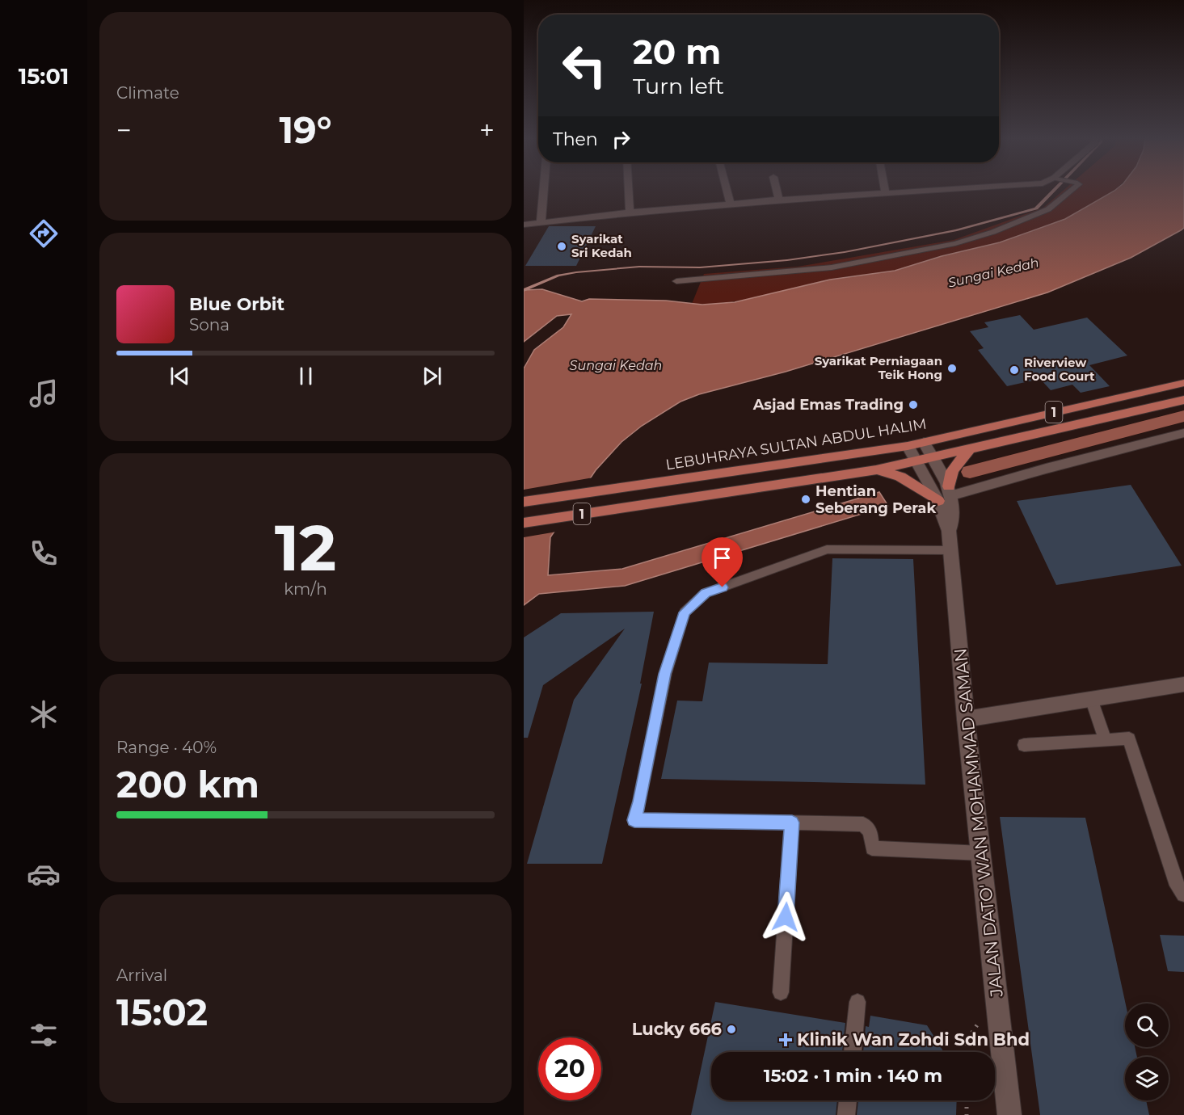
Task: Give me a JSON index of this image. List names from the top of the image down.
{
  "streets": {
    "main road": ["1", "LEBUHRAYA SULTAN ABDUL HALIM"],
    "street": ["JALAN DATO' WAN MOHAMMAD SAMAN"]
  },
  "crossings": [
    ["1", "JALAN DATO' WAN MOHAMMAD SAMAN"],
    ["LEBUHRAYA SULTAN ABDUL HALIM", "JALAN DATO' WAN MOHAMMAD SAMAN"]
  ],
  "water": ["Sungai Kedah"],
  "places": {
    "other": [
      "Syarikat Sri Kedah",
      "Syarikat Perniagaan Teik Hong",
      "Riverview Food Court",
      "Asjad Emas Trading",
      "Hentian Seberang Perak",
      "Lucky 666"
    ],
    "health": ["Klinik Wan Zohdi Sdn Bhd"]
  },
  "page": {
    "tabs": "15:01",
    "tile": [
      "Climate",
      ["12", "km/h"],
      ["Range · 40%", "200 km"],
      ["Arrival", "15:02"]
    ],
    "turn": ["20 m", "Turn left"],
    "heat": ["−", "19°", "+"],
    "then": "Then",
    "song": ["Blue Orbit", "Sona"],
    "limit": "20",
    "trip": "15:02 · 1 min · 140 m"
  }
}
